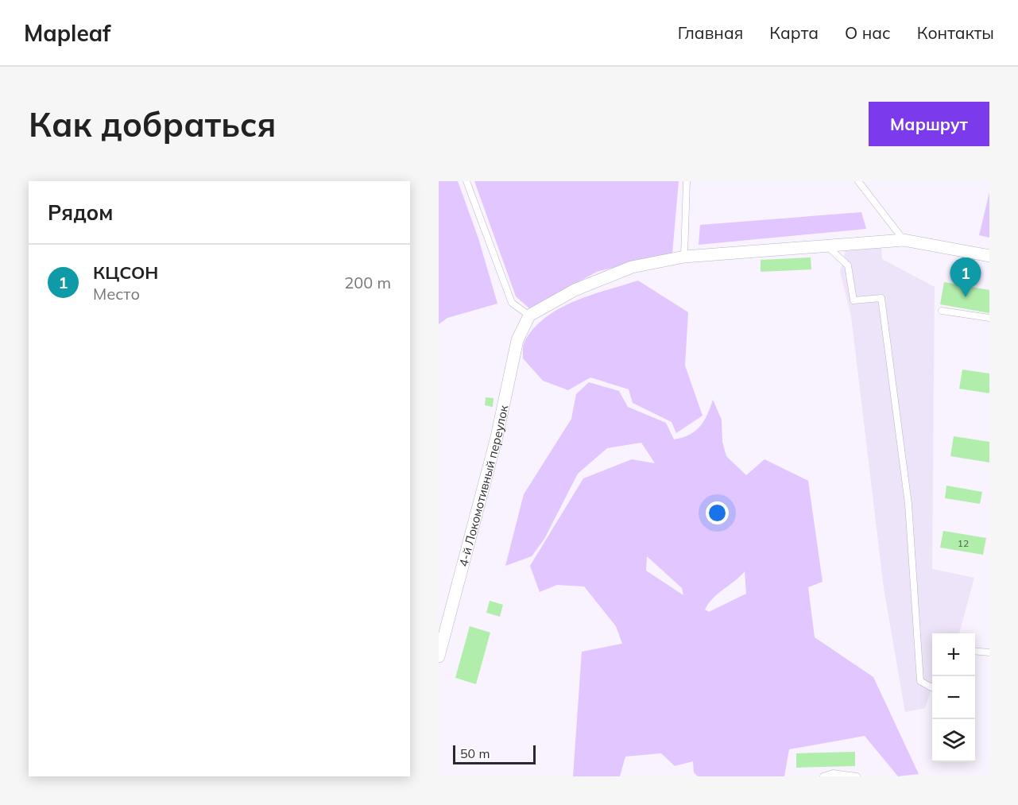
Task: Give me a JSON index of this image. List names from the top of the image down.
{
  "streets": {
    "street": ["4-й Локомотивный переулок"]
  },
  "house_numbers": ["12"],
  "scale_bar": "50 m",
  "page": {
    "header": "Mapleaf",
    "nav": [
      "Главная",
      "Карта",
      "О нас",
      "Контакты"
    ],
    "buttons": "Маршрут",
    "title": "Как добраться",
    "heading": "Рядом",
    "list": [
      {
        "mark": "1",
        "name": "КЦСОН",
        "note": "Место",
        "value": "200 m"
      }
    ],
    "pins": "1",
    "map_buttons": ["+", "−"],
    "scale": "50 m"
  }
}
